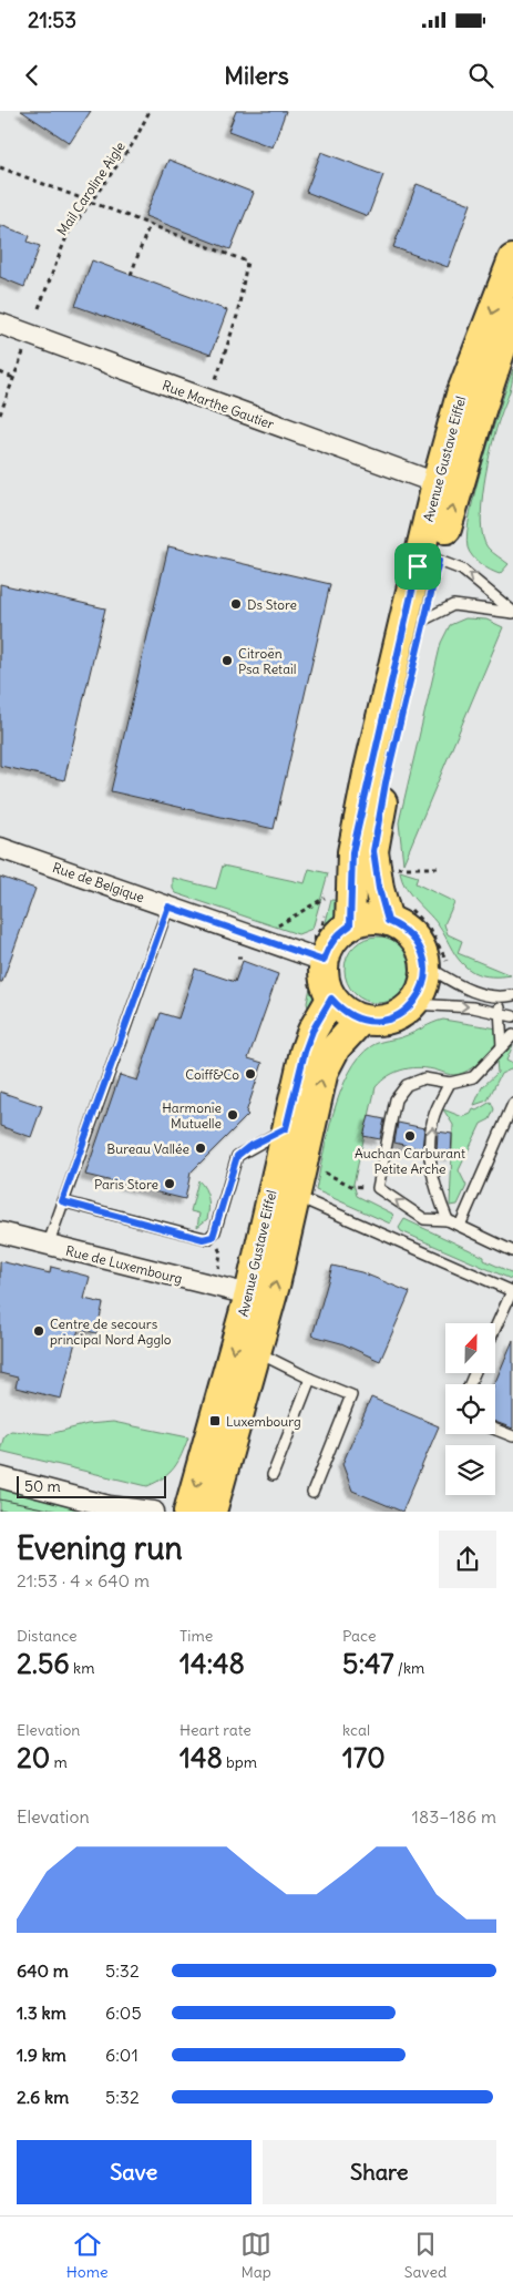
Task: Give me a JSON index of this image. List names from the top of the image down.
{
  "streets": {
    "main road": ["Avenue Gustave Eiffel"],
    "street": ["Rue Marthe Gautier", "Rue de Belgique", "Rue de Luxembourg"],
    "path": ["Mail Caroline Aigle"]
  },
  "crossings": [
    ["Rue Marthe Gautier", "Avenue Gustave Eiffel"],
    ["Avenue Gustave Eiffel", "Rue de Belgique"],
    ["Avenue Gustave Eiffel", "Rue de Luxembourg"]
  ],
  "places": {
    "other": [
      "Ds Store",
      "Citroën Psa Retail",
      "Coiff&Co",
      "Harmonie Mutuelle",
      "Auchan Carburant Petite Arche",
      "Bureau Vallée",
      "Paris Store",
      "Centre de secours principal Nord Agglo"
    ],
    "transit": ["Luxembourg"]
  },
  "scale_bar": "50 m",
  "north": "top",
  "page": {
    "status": "21:53",
    "header": "Milers",
    "scale": "50 m",
    "heading": ["Evening run", "21:53 · 4 × 640 m"],
    "stats": [
      ["Distance", "2.56 km"],
      ["Time", "14:48"],
      ["Pace", "5:47 /km"],
      ["Elevation", "20 m"],
      ["Heart rate", "148 bpm"],
      ["kcal", "170"]
    ],
    "chart": ["Elevation", "183–186 m"],
    "list": [
      {
        "name": "640 m",
        "note": "5:32"
      },
      {
        "name": "1.3 km",
        "note": "6:05"
      },
      {
        "name": "1.9 km",
        "note": "6:01"
      },
      {
        "name": "2.6 km",
        "note": "5:32"
      }
    ],
    "buttons": ["Save", "Share"],
    "tabs": ["Home", "Map", "Saved"]
  }
}
